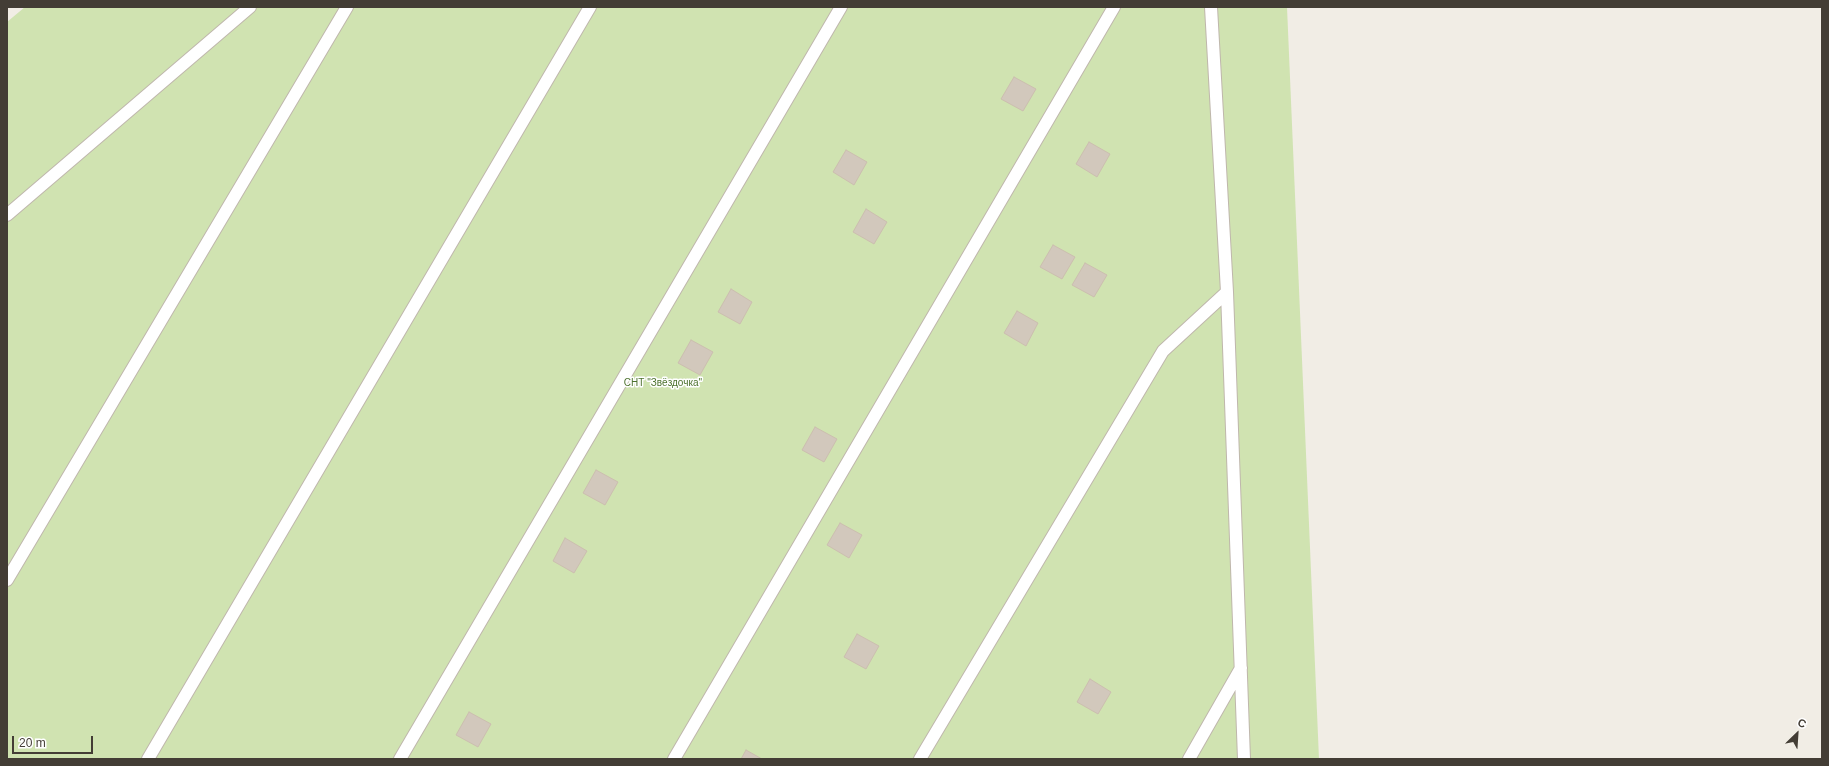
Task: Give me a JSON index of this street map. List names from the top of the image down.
{
  "parks": ["СНТ \"Звёздочка\""],
  "scale_bar": "20 m",
  "north": "top right"
}
